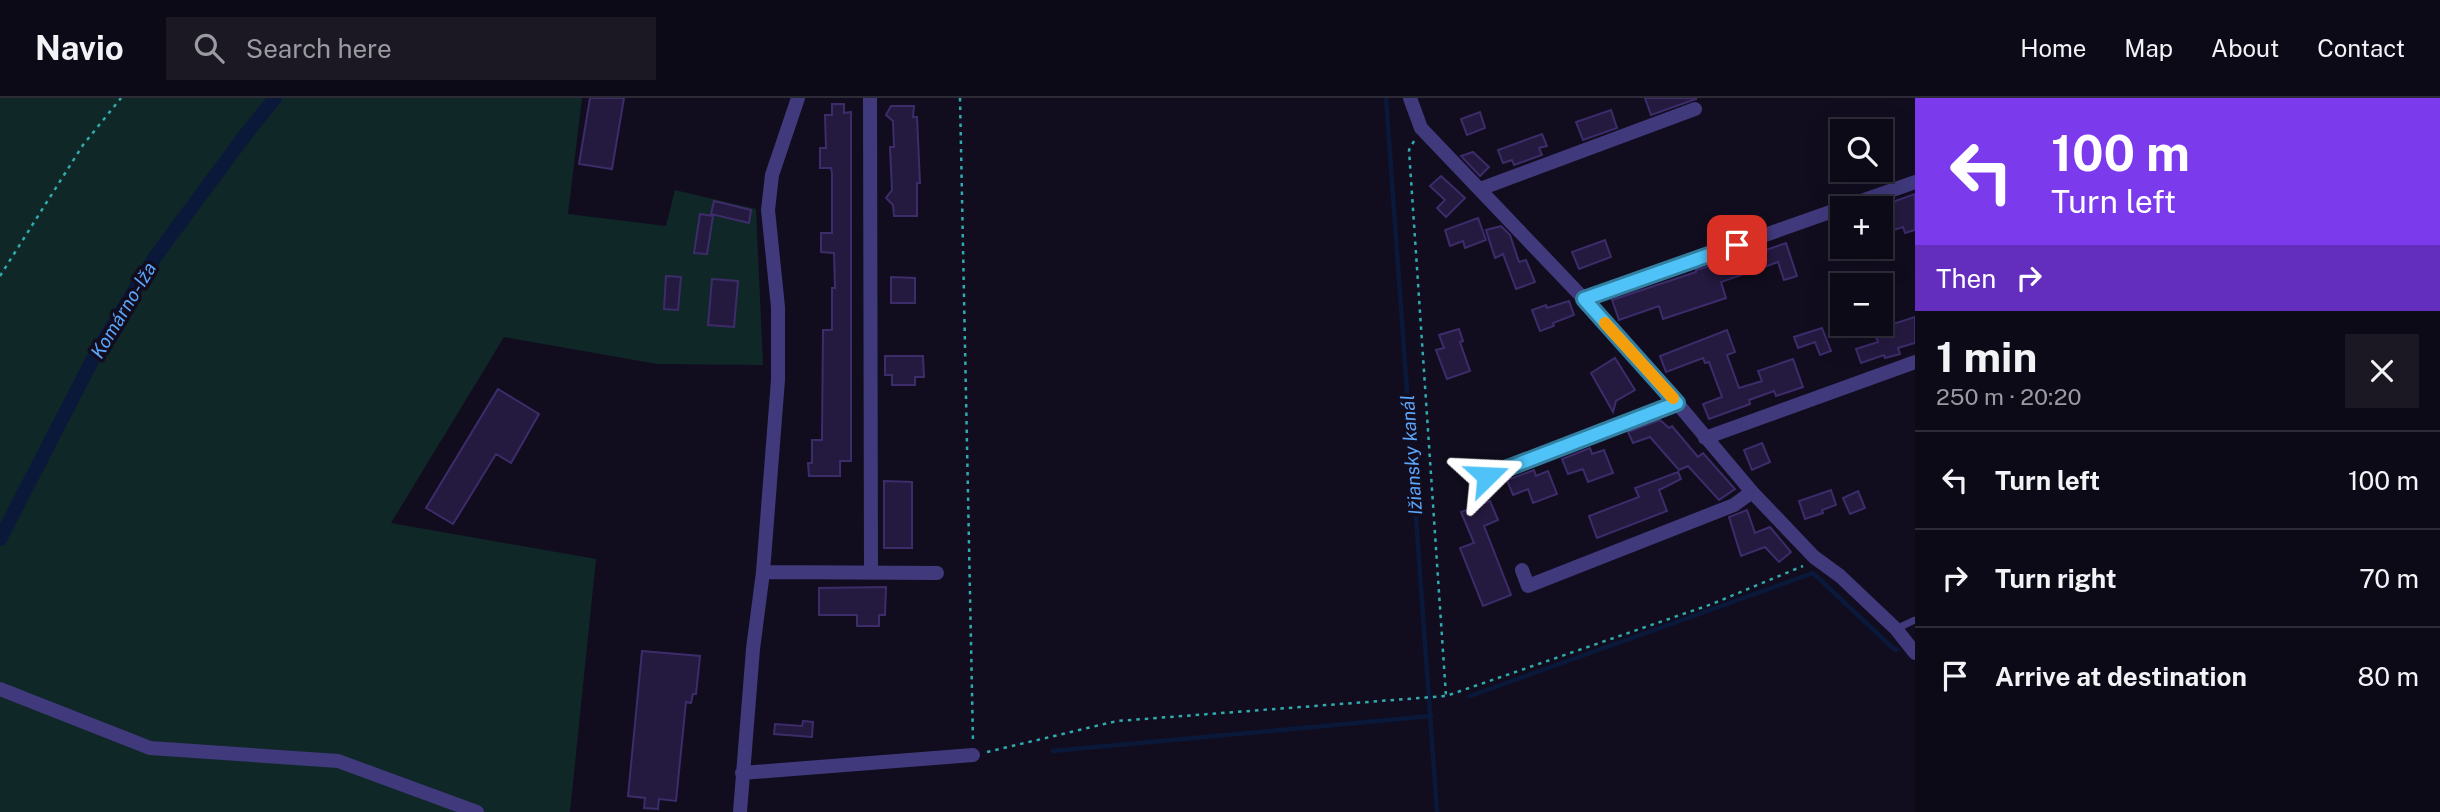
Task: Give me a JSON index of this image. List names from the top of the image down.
{
  "water": ["Komárno-Iža", "Ižiansky kanál"],
  "page": {
    "header": "Navio",
    "search": "Search here",
    "nav": [
      "Home",
      "Map",
      "About",
      "Contact"
    ],
    "turn": ["100 m", "Turn left"],
    "map_buttons": ["+", "−"],
    "then": "Then",
    "heading": ["1 min", "250 m · 20:20"],
    "list": [
      {
        "name": "Turn left",
        "value": "100 m"
      },
      {
        "name": "Turn right",
        "value": "70 m"
      },
      {
        "name": "Arrive at destination",
        "value": "80 m"
      }
    ]
  }
}
